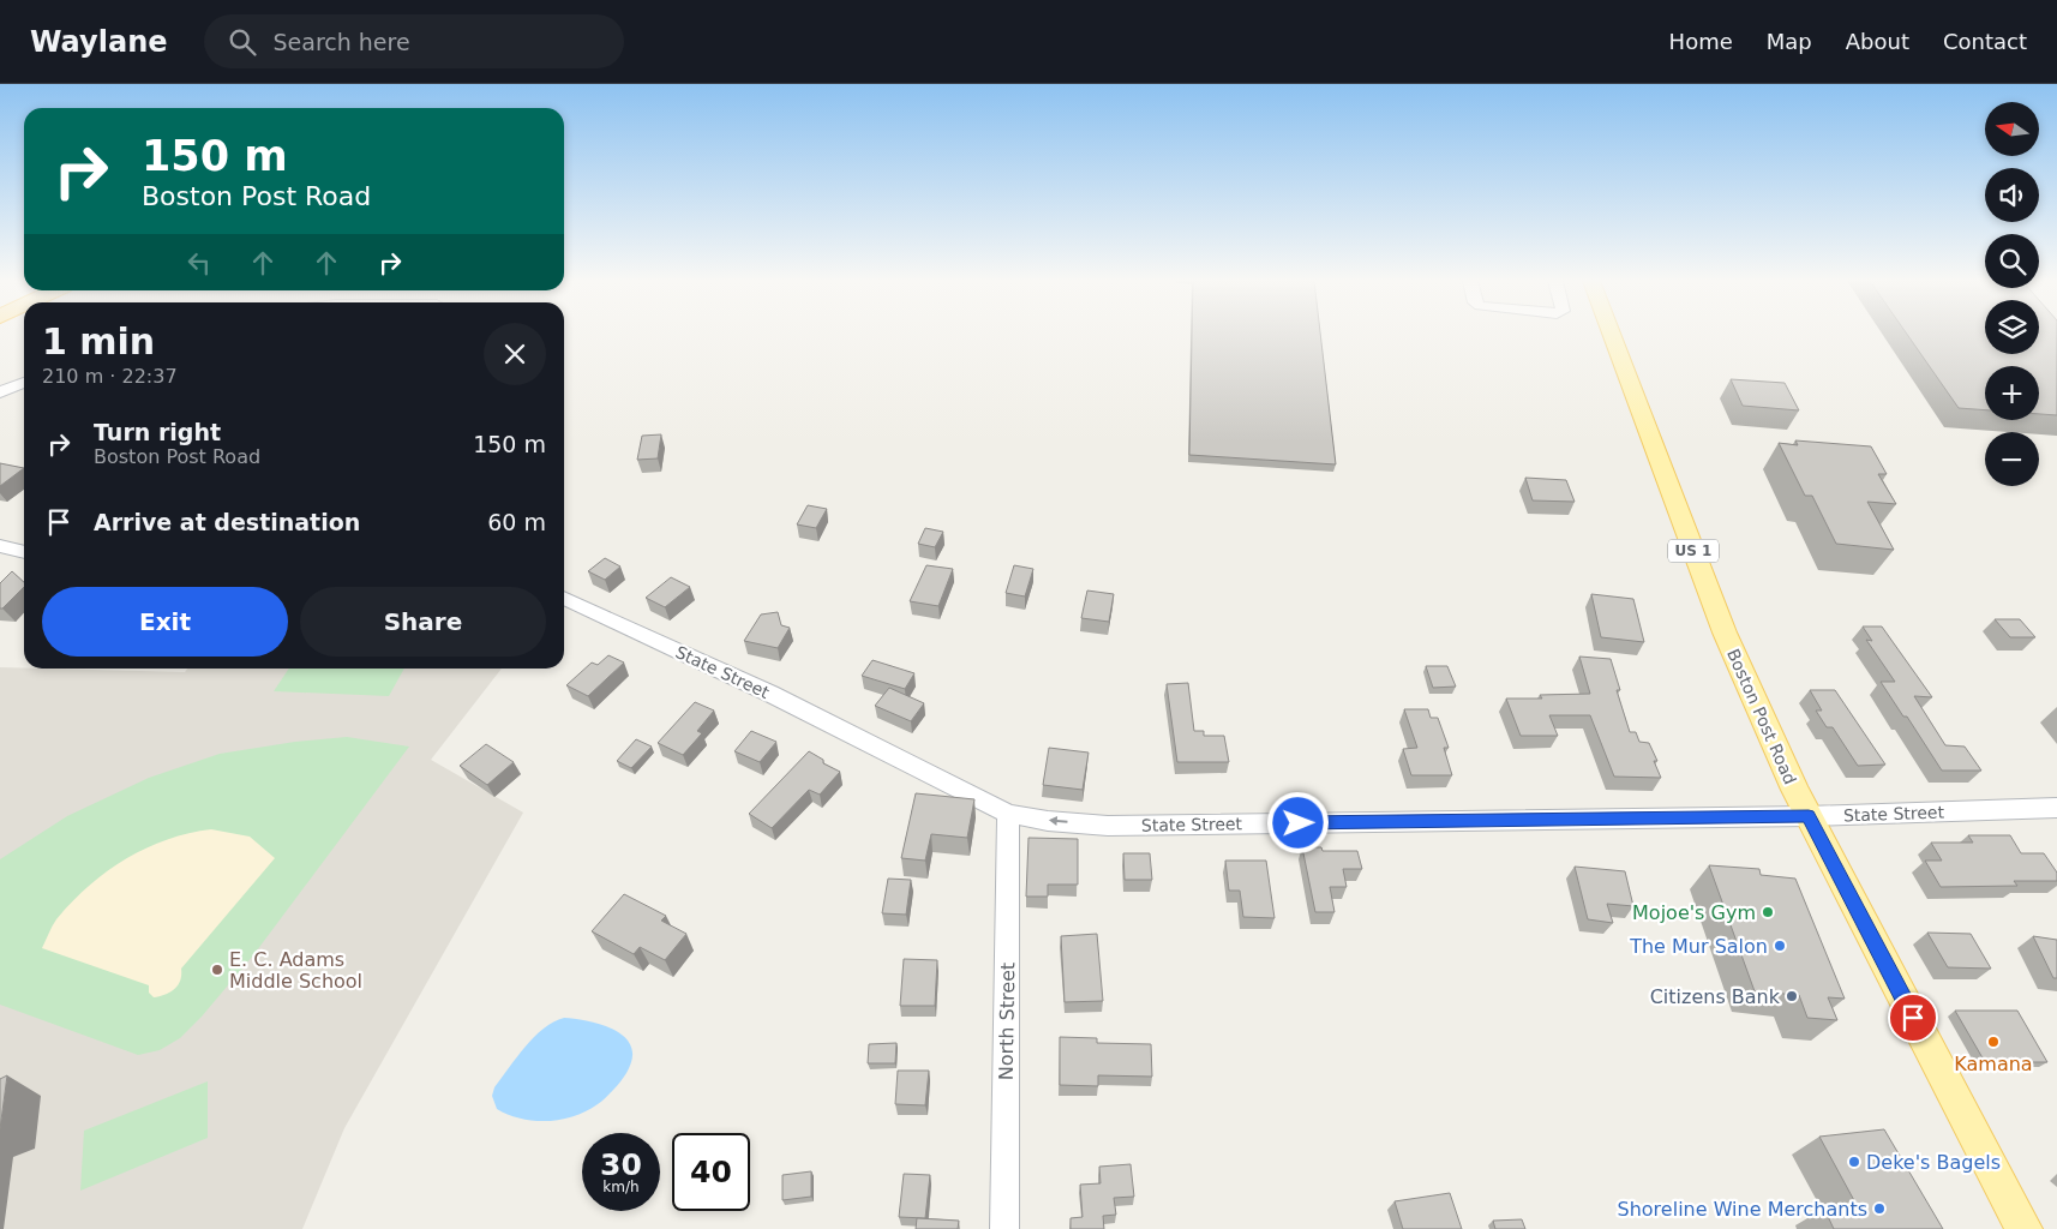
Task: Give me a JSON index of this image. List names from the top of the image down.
{
  "streets": {
    "main road": ["US 1", "Boston Post Road"],
    "street": ["State Street", "North Street"]
  },
  "crossings": [
    ["State Street", "Boston Post Road"],
    ["State Street", "North Street"]
  ],
  "one_way": ["State Street"],
  "places": [
    "Mojoe's Gym",
    "The Mur Salon",
    "E. C. Adams Middle School",
    "Citizens Bank",
    "Kamana",
    "Deke's Bagels",
    "Shoreline Wine Merchants"
  ],
  "north": "left",
  "page": {
    "header": "Waylane",
    "search": "Search here",
    "nav": [
      "Home",
      "Map",
      "About",
      "Contact"
    ],
    "map_buttons": ["+", "−"],
    "turn": ["150 m", "Boston Post Road"],
    "heading": ["1 min", "210 m · 22:37"],
    "list": [
      {
        "name": "Turn right",
        "note": "Boston Post Road",
        "value": "150 m"
      },
      {
        "name": "Arrive at destination",
        "value": "60 m"
      }
    ],
    "buttons": ["Exit", "Share"],
    "speed": "30 km/h",
    "limit": "40"
  }
}
